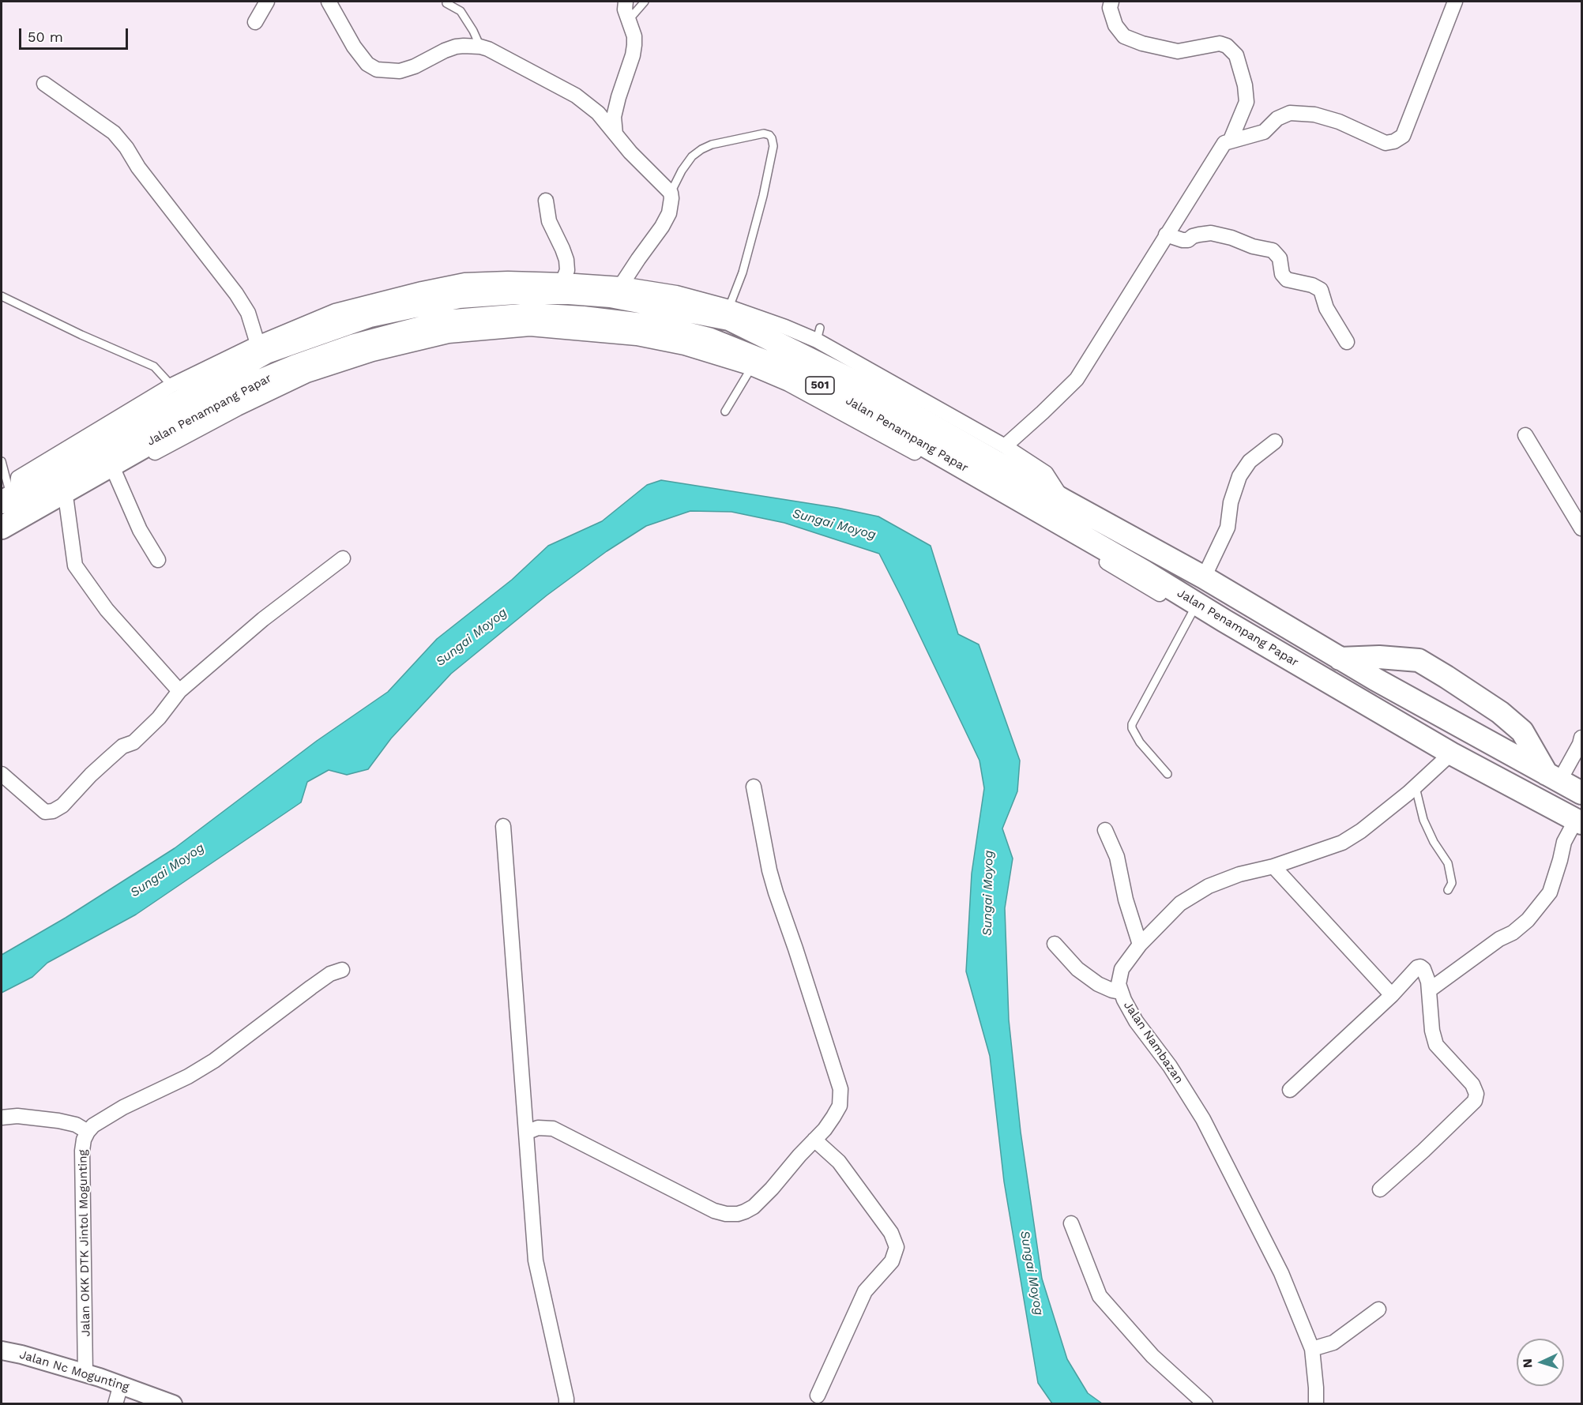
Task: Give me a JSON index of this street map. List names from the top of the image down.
{
  "streets": {
    "main road": ["501", "Jalan Penampang Papar"],
    "street": ["Jalan Nambazan", "Jalan OKK DTK Jintol Mogunting", "Jalan Nc Mogunting"]
  },
  "crossings": [
    ["Jalan Penampang Papar", "Jalan Nambazan"],
    ["Jalan OKK DTK Jintol Mogunting", "Jalan Nc Mogunting"]
  ],
  "water": ["Sungai Moyog"],
  "scale_bar": "50 m",
  "north": "left"
}
